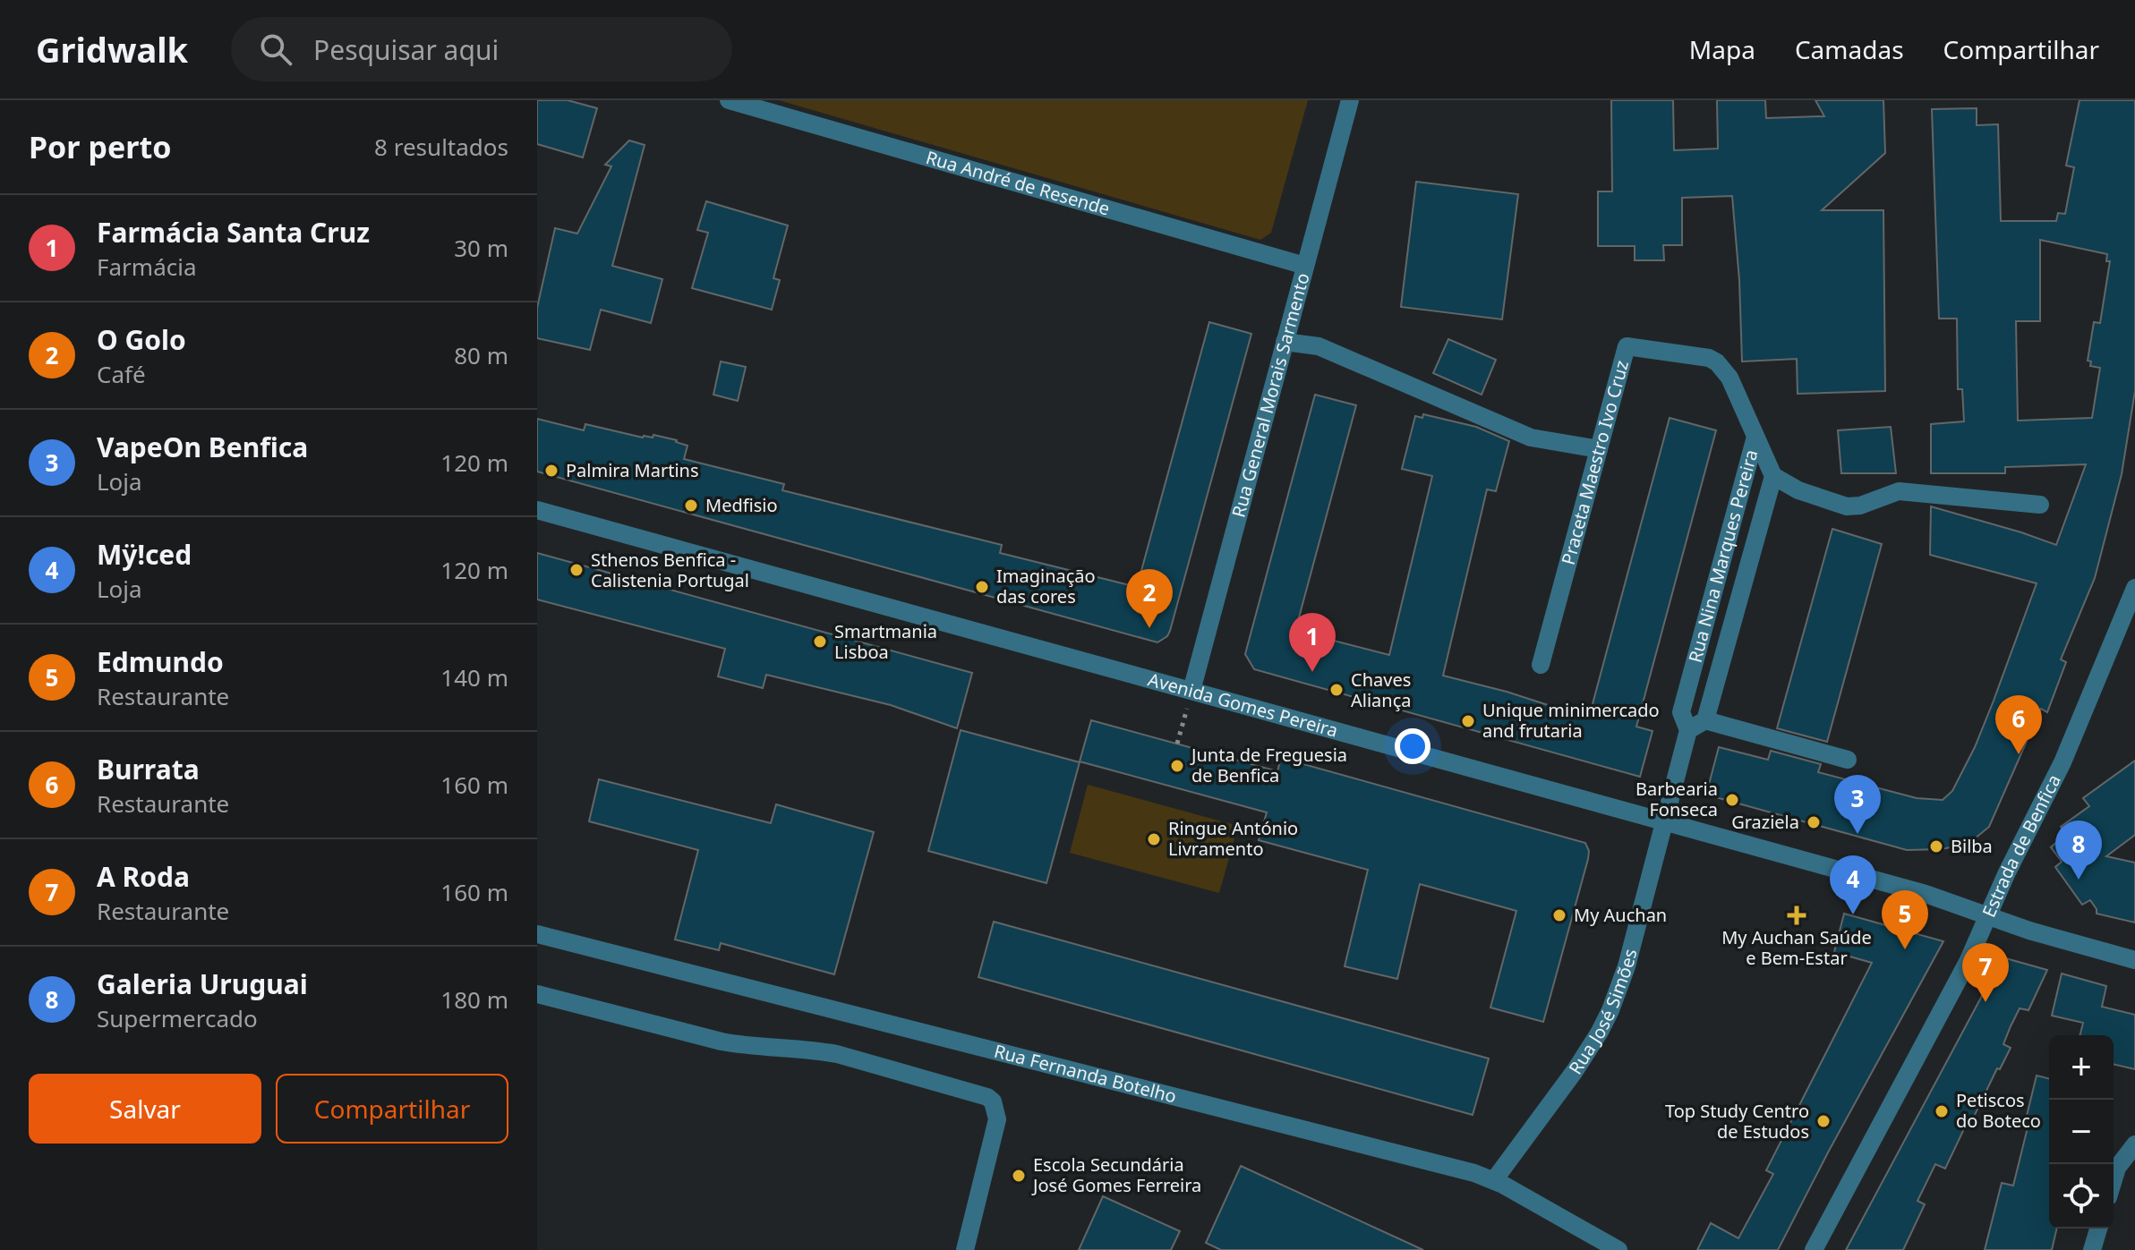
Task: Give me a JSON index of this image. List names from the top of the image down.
{
  "streets": {
    "street": [
      "Rua André de Resende",
      "Rua General Morais Sarmento",
      "Praceta Maestro Ivo Cruz",
      "Rua Nina Marques Pereira",
      "Avenida Gomes Pereira",
      "Estrada de Benfica",
      "Rua José Simões",
      "Rua Fernanda Botelho"
    ]
  },
  "crossings": [
    ["Rua André de Resende", "Rua General Morais Sarmento"],
    ["Rua General Morais Sarmento", "Avenida Gomes Pereira"],
    ["Praceta Maestro Ivo Cruz", "Rua Nina Marques Pereira"],
    ["Rua Nina Marques Pereira", "Avenida Gomes Pereira"],
    ["Rua Nina Marques Pereira", "Rua José Simões"],
    ["Avenida Gomes Pereira", "Estrada de Benfica"],
    ["Avenida Gomes Pereira", "Rua José Simões"],
    ["Rua José Simões", "Rua Fernanda Botelho"]
  ],
  "places": {
    "other": [
      "Palmira Martins",
      "Medfisio",
      "Sthenos Benfica - Calistenia Portugal",
      "Imaginação das cores",
      "Smartmania Lisboa",
      "Chaves Aliança",
      "Unique minimercado and frutaria",
      "Junta de Freguesia de Benfica",
      "Barbearia Fonseca",
      "Graziela",
      "Ringue António Livramento",
      "Bilba",
      "My Auchan",
      "Petiscos do Boteco",
      "Top Study Centro de Estudos",
      "Escola Secundária José Gomes Ferreira"
    ],
    "health": ["My Auchan Saúde e Bem-Estar"]
  },
  "page": {
    "header": "Gridwalk",
    "search": "Pesquisar aqui",
    "nav": ["Mapa", "Camadas", "Compartilhar"],
    "heading": ["Por perto", "8 resultados"],
    "list": [
      {
        "mark": "1",
        "name": "Farmácia Santa Cruz",
        "note": "Farmácia",
        "value": "30 m"
      },
      {
        "mark": "2",
        "name": "O Golo",
        "note": "Café",
        "value": "80 m"
      },
      {
        "mark": "3",
        "name": "VapeOn Benfica",
        "note": "Loja",
        "value": "120 m"
      },
      {
        "mark": "4",
        "name": "Mÿ!ced",
        "note": "Loja",
        "value": "120 m"
      },
      {
        "mark": "5",
        "name": "Edmundo",
        "note": "Restaurante",
        "value": "140 m"
      },
      {
        "mark": "6",
        "name": "Burrata",
        "note": "Restaurante",
        "value": "160 m"
      },
      {
        "mark": "7",
        "name": "A Roda",
        "note": "Restaurante",
        "value": "160 m"
      },
      {
        "mark": "8",
        "name": "Galeria Uruguai",
        "note": "Supermercado",
        "value": "180 m"
      }
    ],
    "pins": [
      "2",
      "1",
      "6",
      "3",
      "8",
      "4",
      "5",
      "7"
    ],
    "map_buttons": ["+", "−"],
    "buttons": ["Salvar", "Compartilhar"]
  }
}
